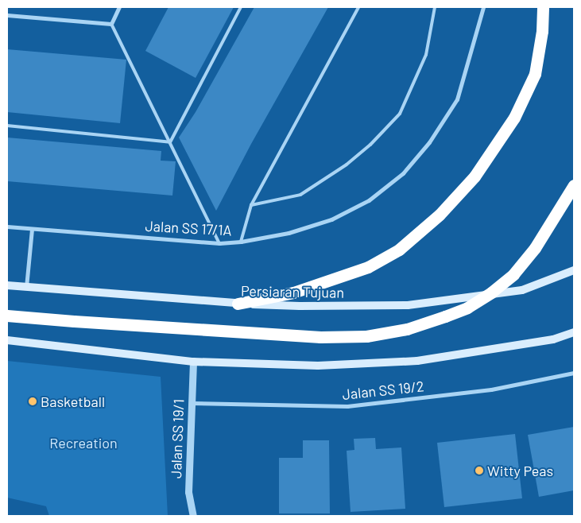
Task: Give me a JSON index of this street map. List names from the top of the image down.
{
  "streets": {
    "main road": ["Persiaran Tujuan"],
    "street": ["Jalan SS 17/1A", "Jalan SS 19/2", "Jalan SS 19/1"]
  },
  "crossings": [
    ["Jalan SS 19/2", "Jalan SS 19/1"]
  ],
  "parks": ["Recreation"],
  "places": ["Basketball", "Witty Peas"]
}
